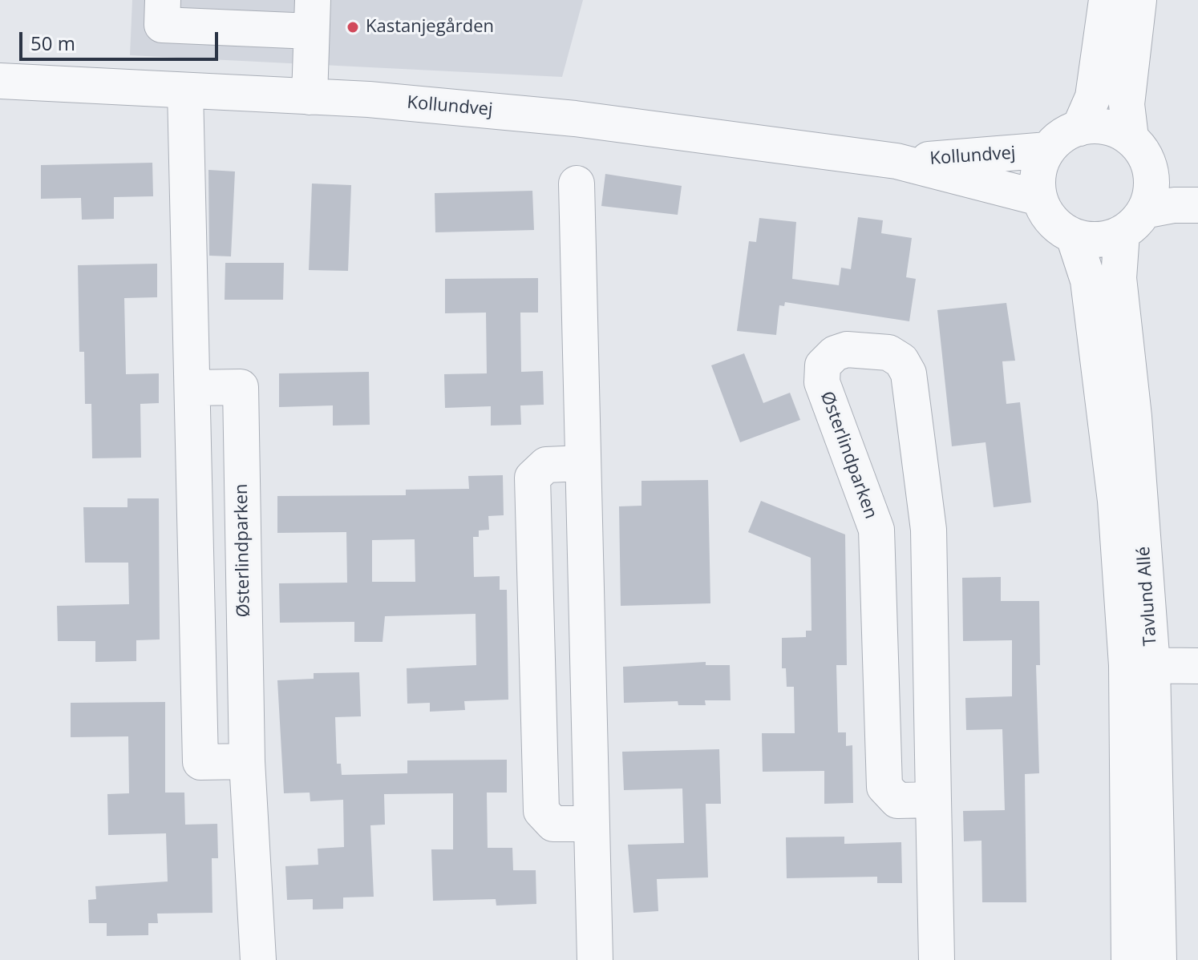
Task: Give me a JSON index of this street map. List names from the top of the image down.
{
  "streets": {
    "street": ["Kollundvej", "Østerlindparken", "Tavlund Allé"]
  },
  "crossings": [
    ["Kollundvej", "Tavlund Allé"]
  ],
  "places": ["Kastanjegården"],
  "scale_bar": "50 m"
}
